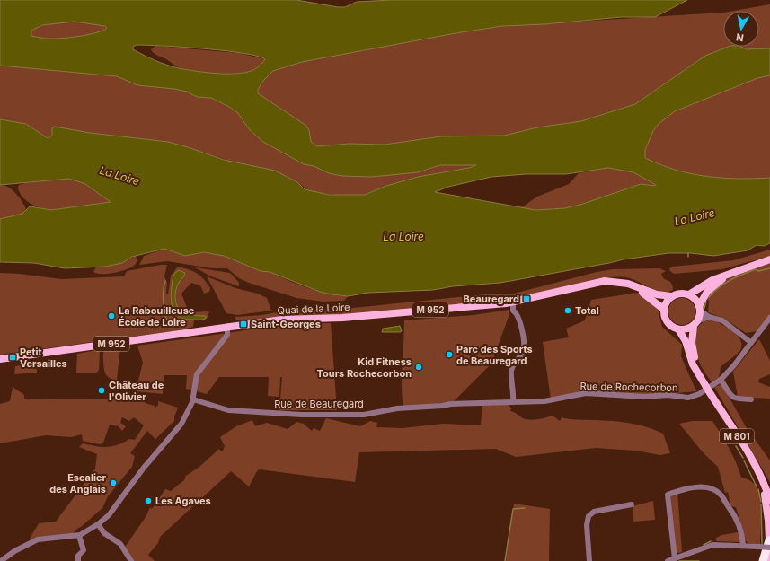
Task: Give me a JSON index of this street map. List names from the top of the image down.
{
  "streets": {
    "main road": ["Quai de la Loire", "M 952", "M 801"],
    "street": ["Rue de Rochecorbon", "Rue de Beauregard"]
  },
  "crossings": [
    ["Quai de la Loire", "M 952"],
    ["M 952", "M 801"],
    ["Rue de Rochecorbon", "Rue de Beauregard"]
  ],
  "water": ["La Loire"],
  "places": {
    "transit": ["Beauregard", "Saint-Georges", "Petit Versailles"],
    "other": [
      "Total",
      "La Rabouilleuse École de Loire",
      "Parc des Sports de Beauregard",
      "Kid Fitness Tours Rochecorbon",
      "Château de l'Olivier",
      "Escalier des Anglais",
      "Les Agaves"
    ]
  },
  "north": "bottom"
}
